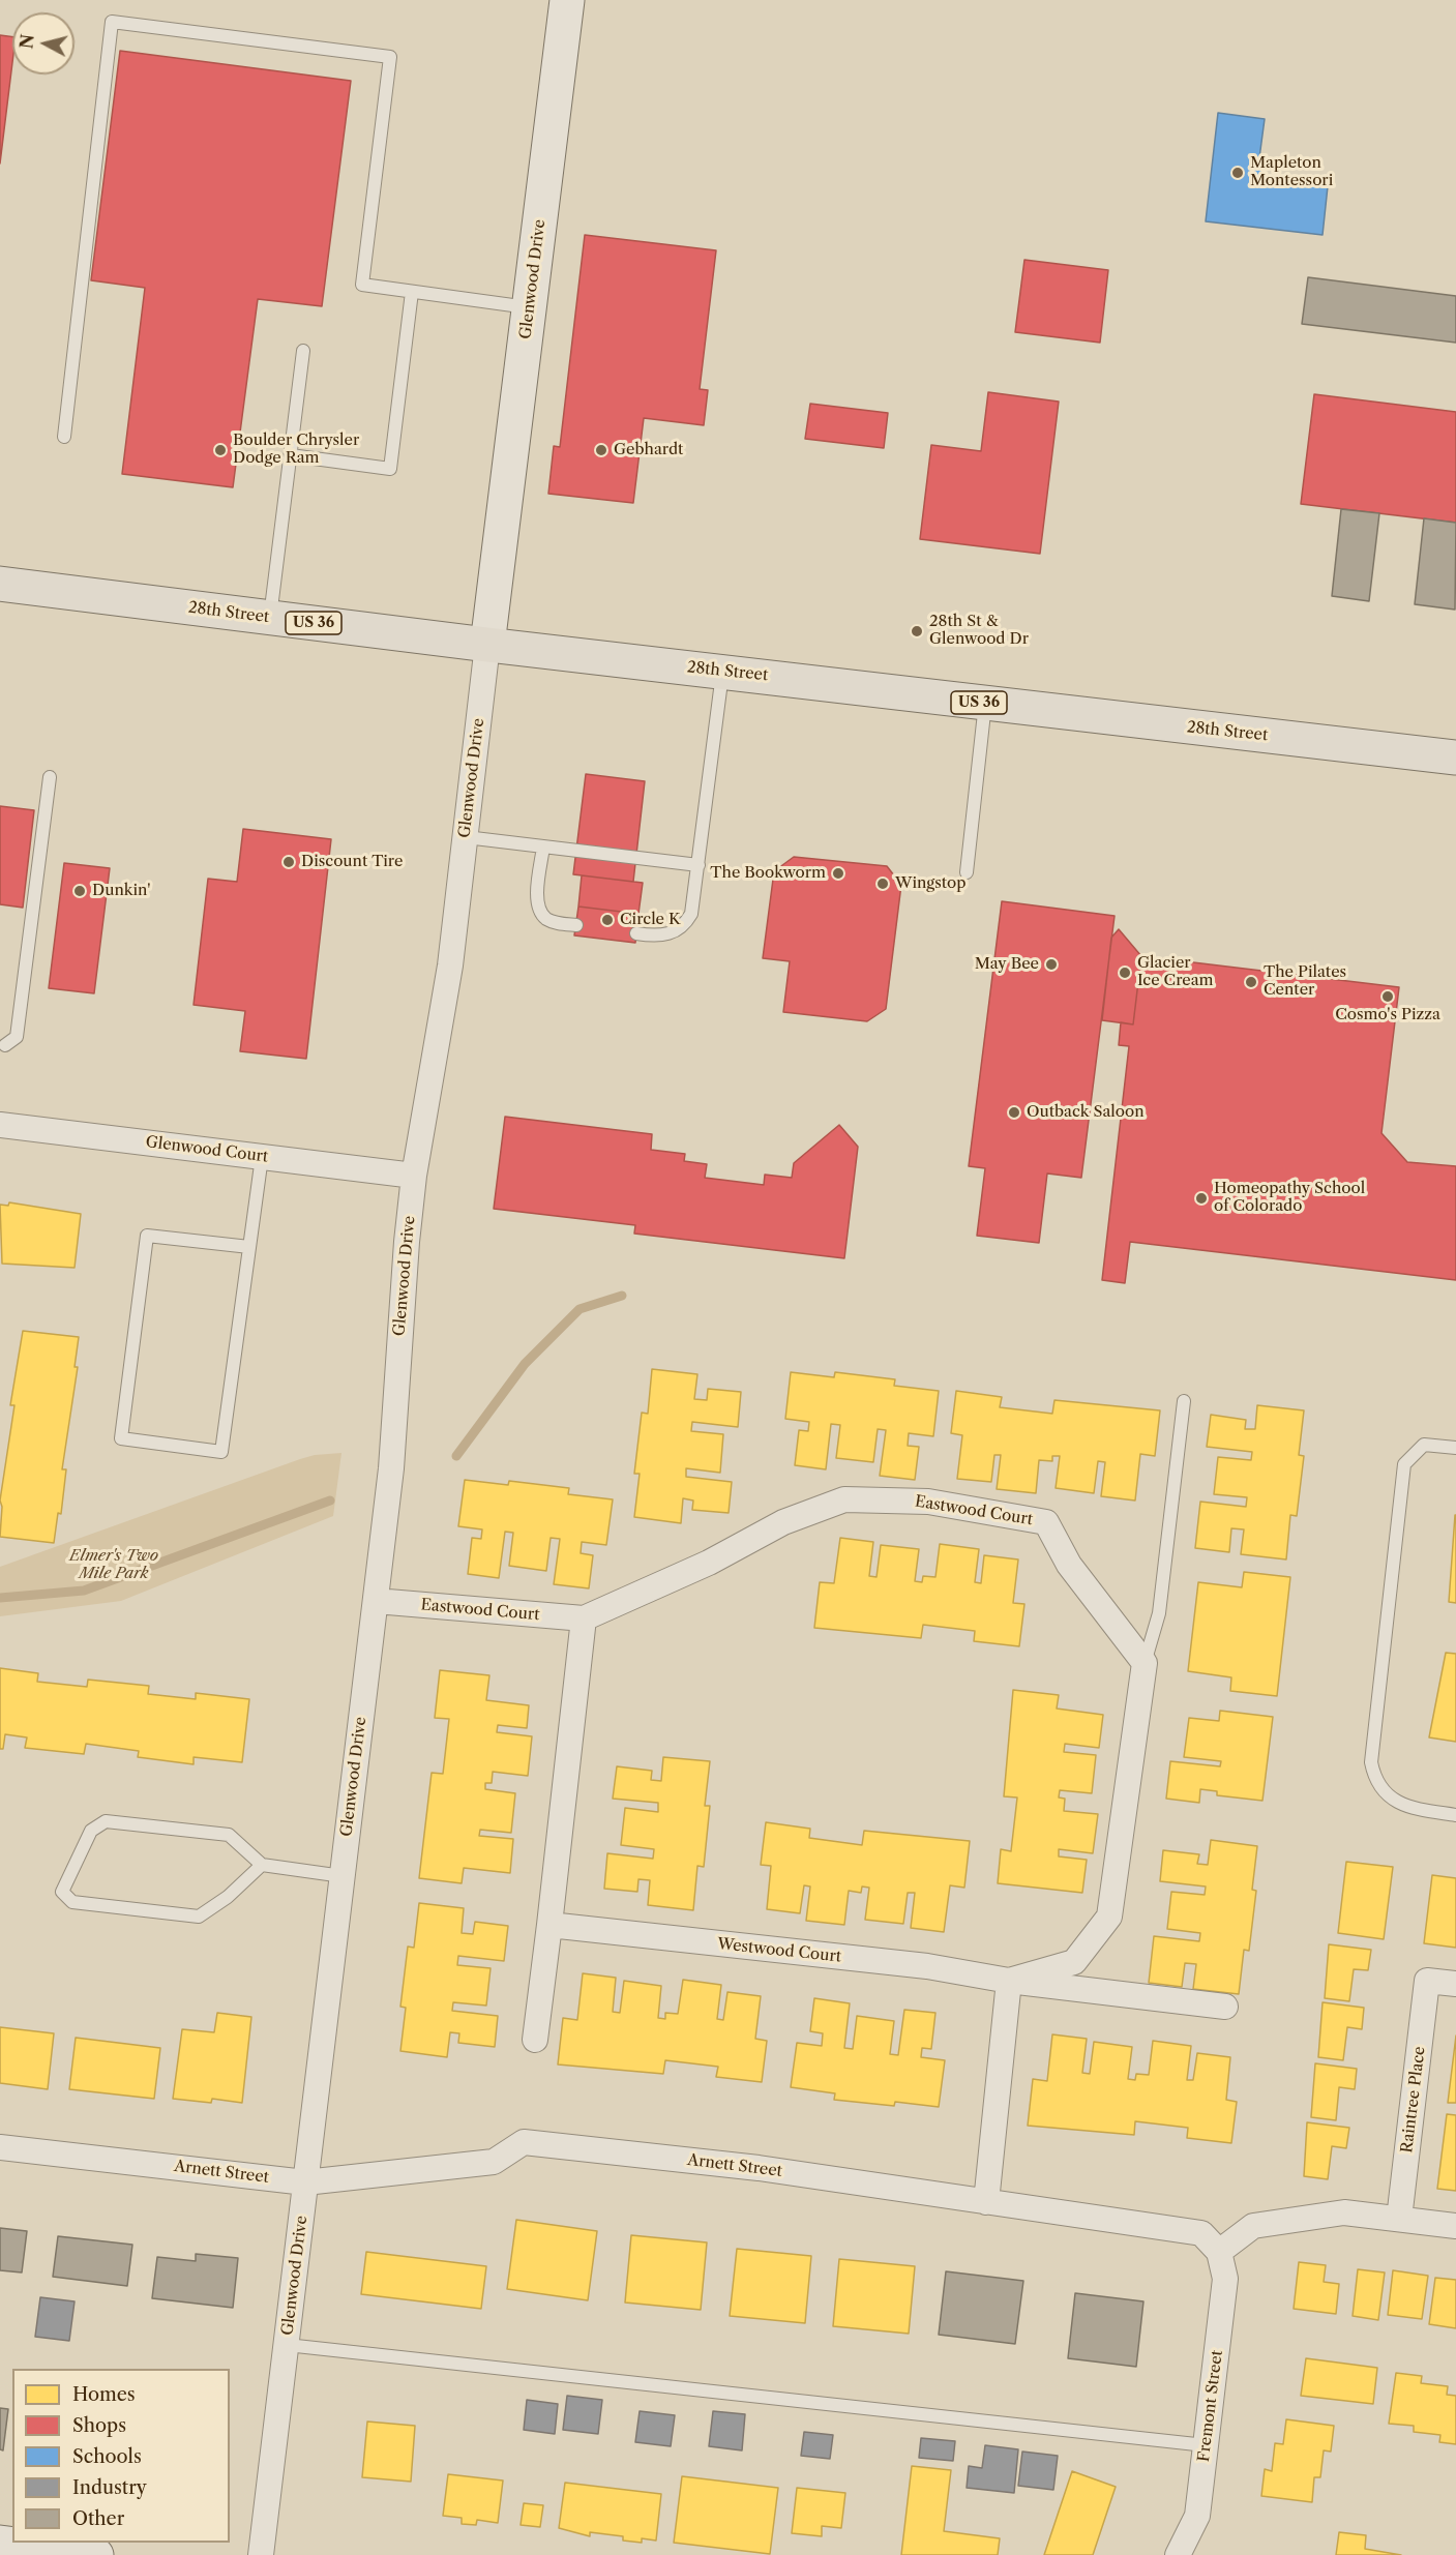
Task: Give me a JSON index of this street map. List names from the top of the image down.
{
  "streets": {
    "highway": ["28th Street", "US 36"],
    "street": [
      "Glenwood Drive",
      "Glenwood Court",
      "Eastwood Court",
      "Westwood Court",
      "Raintree Place",
      "Arnett Street",
      "Fremont Street"
    ]
  },
  "crossings": [
    ["Glenwood Drive", "28th Street"],
    ["Glenwood Drive", "Glenwood Court"],
    ["Glenwood Drive", "Eastwood Court"],
    ["Glenwood Drive", "Arnett Street"],
    ["Arnett Street", "Fremont Street"]
  ],
  "parks": ["Elmer's Two Mile Park"],
  "places": [
    "Mapleton Montessori",
    "Boulder Chrysler Dodge Ram",
    "Gebhardt",
    "28th St & Glenwood Dr",
    "Discount Tire",
    "The Bookworm",
    "Wingstop",
    "Dunkin'",
    "Circle K",
    "May Bee",
    "Glacier Ice Cream",
    "The Pilates Center",
    "Cosmo's Pizza",
    "Outback Saloon",
    "Homeopathy School of Colorado"
  ],
  "legend": [
    "Homes",
    "Shops",
    "Schools",
    "Industry",
    "Other"
  ],
  "north": "left"
}
